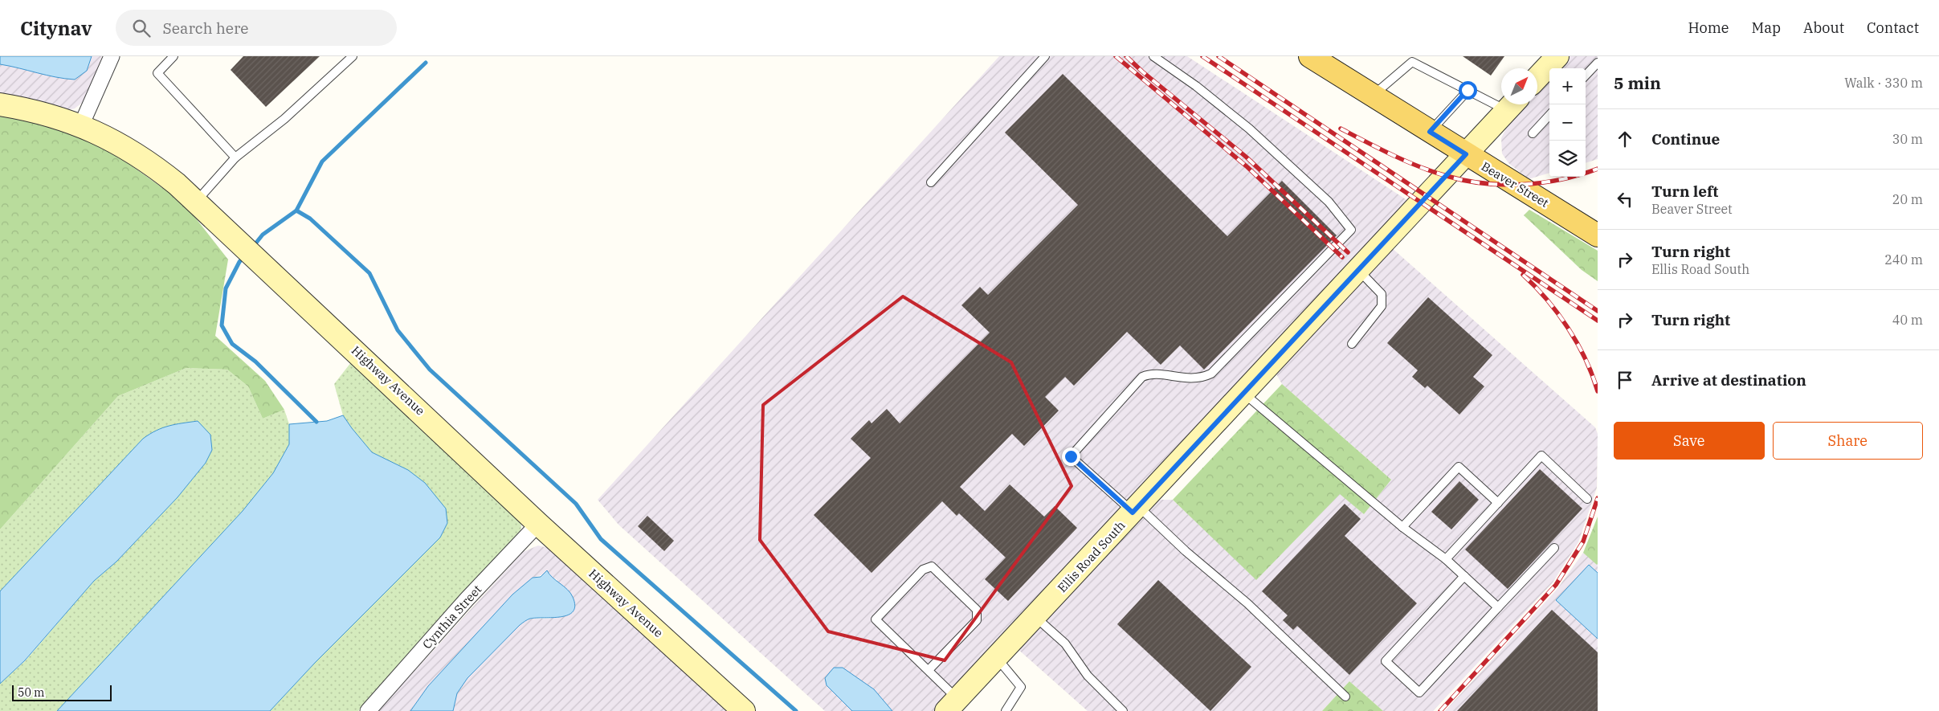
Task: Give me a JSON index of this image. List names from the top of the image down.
{
  "streets": {
    "main road": ["Beaver Street"],
    "street": ["Highway Avenue", "Ellis Road South", "Cynthia Street"]
  },
  "crossings": [
    ["Beaver Street", "Ellis Road South"],
    ["Highway Avenue", "Cynthia Street"]
  ],
  "scale_bar": "50 m",
  "north": "top right",
  "page": {
    "header": "Citynav",
    "search": "Search here",
    "nav": [
      "Home",
      "Map",
      "About",
      "Contact"
    ],
    "heading": ["5 min", "Walk · 330 m"],
    "map_buttons": ["+", "−"],
    "list": [
      ["Continue", "30 m"],
      ["Turn left", "Beaver Street", "20 m"],
      ["Turn right", "Ellis Road South", "240 m"],
      ["Turn right", "40 m"],
      "Arrive at destination"
    ],
    "buttons": ["Save", "Share"],
    "scale": "50 m"
  }
}
